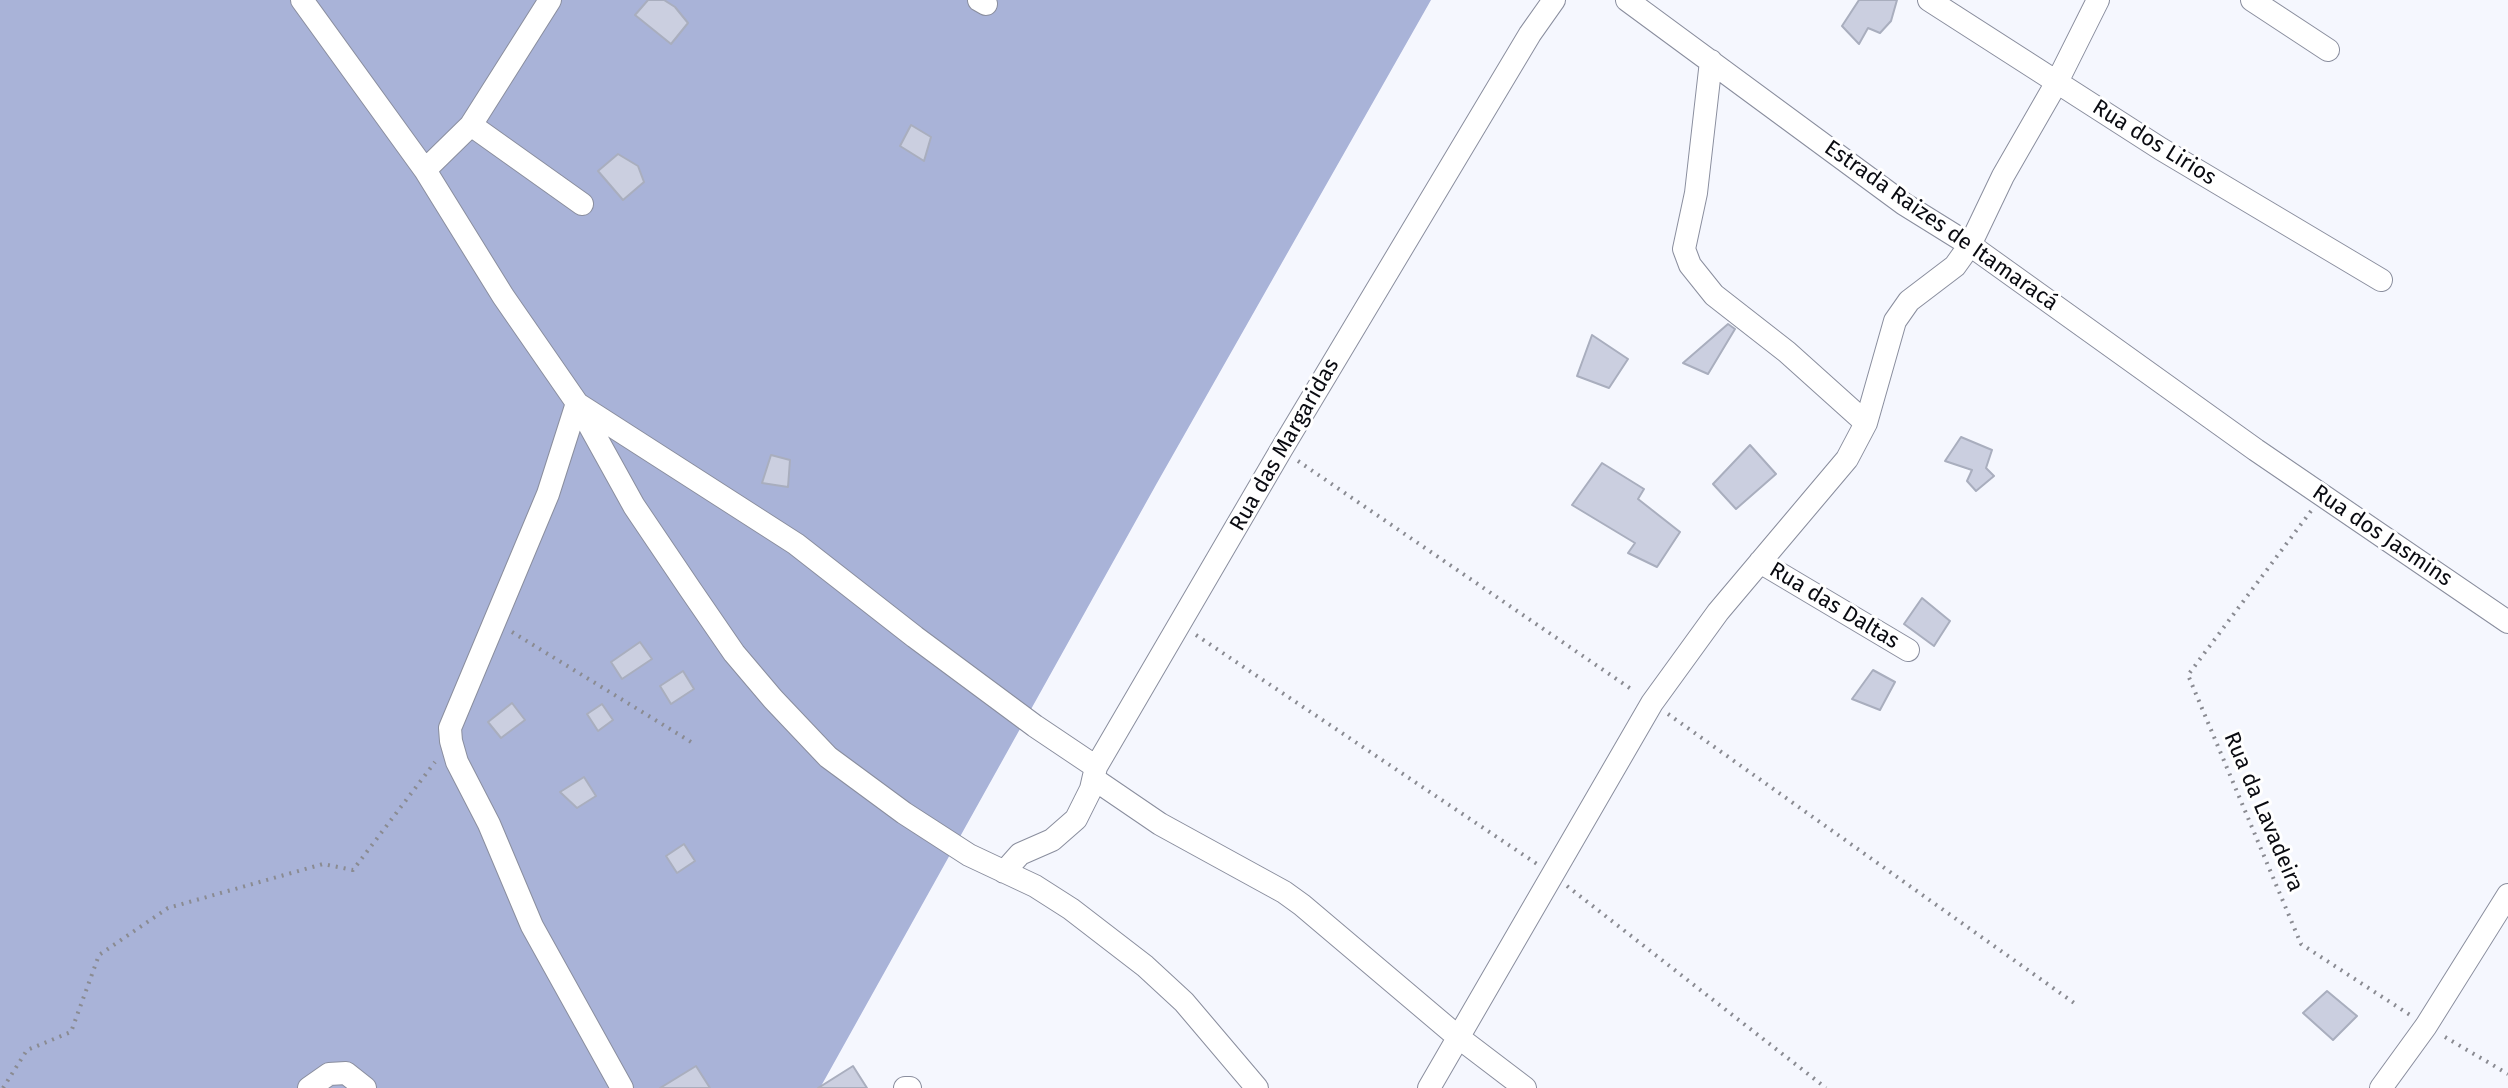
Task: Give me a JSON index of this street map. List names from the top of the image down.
{
  "streets": {
    "street": [
      "Rua dos Lirios",
      "Estrada Raizes de Itamaracá",
      "Rua das Margaridas",
      "Rua dos Jasmins",
      "Rua das Daltas"
    ],
    "path": ["Rua da Lavadeira"]
  },
  "crossings": [
    ["Estrada Raizes de Itamaracá", "Rua dos Jasmins"],
    ["Rua dos Jasmins", "Rua da Lavadeira"]
  ]
}
